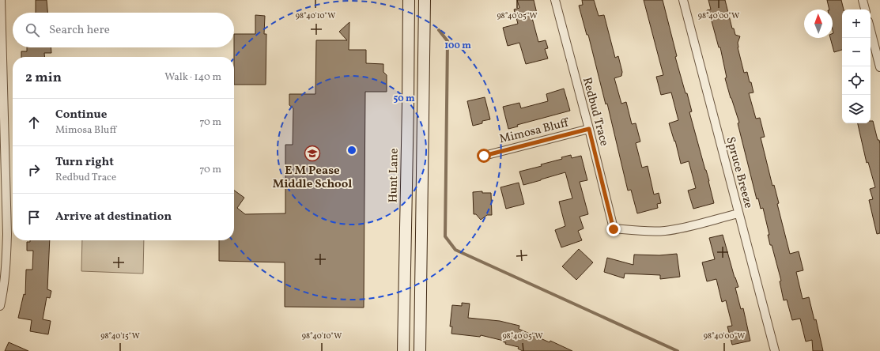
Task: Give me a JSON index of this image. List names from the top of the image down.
{
  "streets": {
    "main road": ["Hunt Lane"],
    "street": ["Redbud Trace", "Mimosa Bluff", "Spruce Breeze"]
  },
  "crossings": [
    ["Redbud Trace", "Mimosa Bluff"],
    ["Redbud Trace", "Spruce Breeze"]
  ],
  "places": {
    "school or university": ["E M Pease Middle School"]
  },
  "north": "top",
  "page": {
    "map_buttons": ["+", "−"],
    "search": "Search here",
    "heading": ["2 min", "Walk · 140 m"],
    "list": [
      ["Continue", "Mimosa Bluff", "70 m"],
      ["Turn right", "Redbud Trace", "70 m"],
      "Arrive at destination"
    ]
  },
  "coordinates": [
    "98°40'10\"W",
    "98°40'05\"W",
    "98°40'00\"W",
    "98°40'15\"W"
  ],
  "rings": ["100 m", "50 m"]
}
